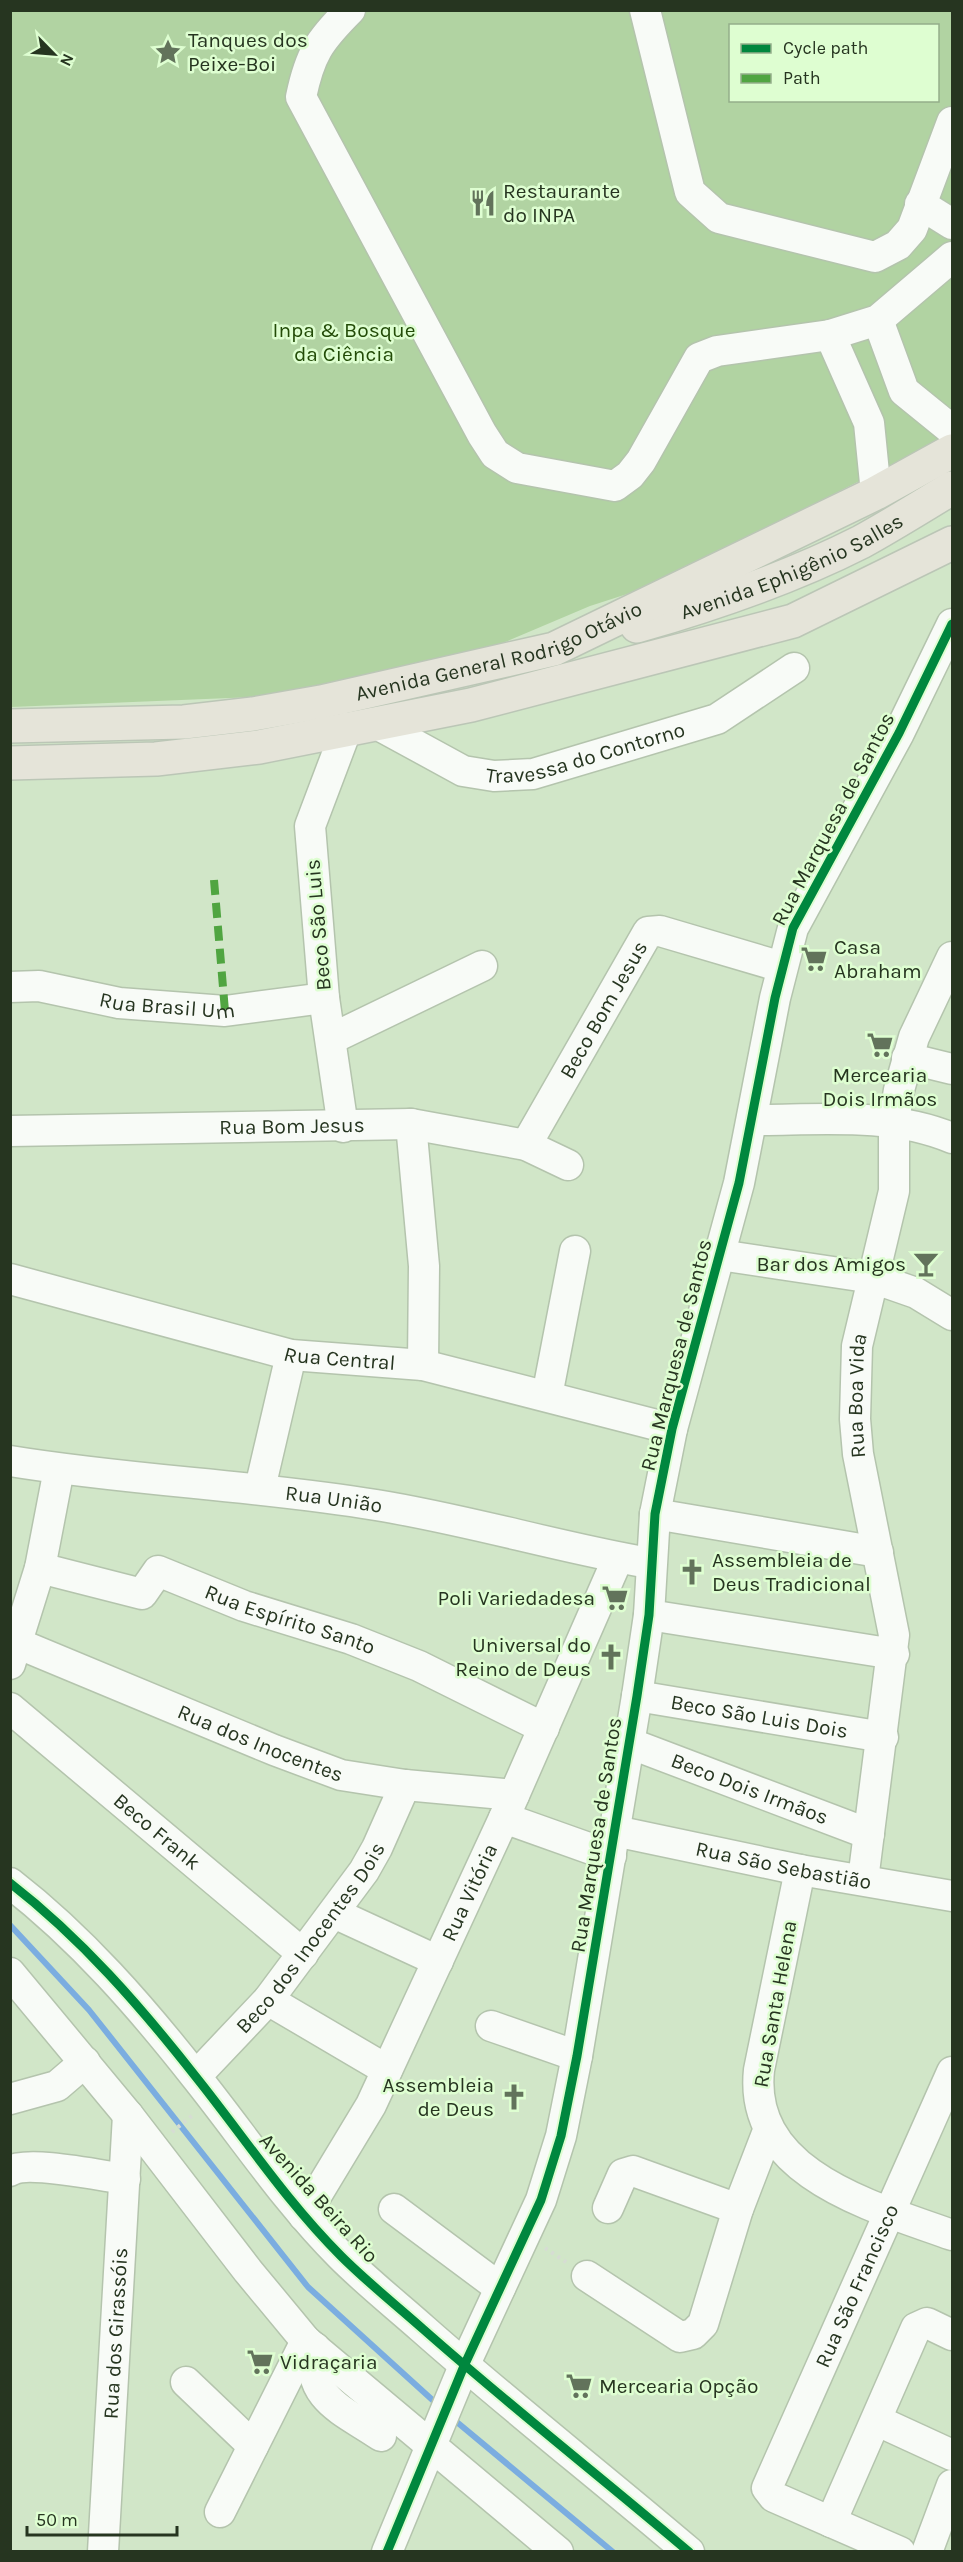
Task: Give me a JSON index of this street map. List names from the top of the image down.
{
  "streets": {
    "main road": ["Avenida Ephigênio Salles", "Avenida General Rodrigo Otávio"],
    "street": [
      "Travessa do Contorno",
      "Rua Marquesa de Santos",
      "Beco São Luis",
      "Rua Brasil Um",
      "Beco Bom Jesus",
      "Rua Bom Jesus",
      "Rua Central",
      "Rua Boa Vida",
      "Rua União",
      "Rua Espírito Santo",
      "Beco São Luis Dois",
      "Rua dos Inocentes",
      "Beco Dois Irmãos",
      "Beco Frank",
      "Rua São Sebastião",
      "Rua Vitória",
      "Beco dos Inocentes Dois",
      "Rua Santa Helena",
      "Avenida Beira Rio",
      "Rua São Francisco",
      "Rua dos Girassóis"
    ]
  },
  "crossings": [
    ["Avenida Ephigênio Salles", "Avenida General Rodrigo Otávio"],
    ["Avenida General Rodrigo Otávio", "Travessa do Contorno"],
    ["Avenida General Rodrigo Otávio", "Beco São Luis"],
    ["Travessa do Contorno", "Beco São Luis"],
    ["Rua Marquesa de Santos", "Beco Bom Jesus"],
    ["Rua Marquesa de Santos", "Rua Central"],
    ["Rua Marquesa de Santos", "Rua União"],
    ["Rua Marquesa de Santos", "Beco São Luis Dois"],
    ["Rua Marquesa de Santos", "Beco Dois Irmãos"],
    ["Rua Marquesa de Santos", "Rua São Sebastião"],
    ["Rua Marquesa de Santos", "Avenida Beira Rio"],
    ["Beco São Luis", "Rua Brasil Um"],
    ["Beco São Luis", "Rua Bom Jesus"],
    ["Beco Bom Jesus", "Rua Bom Jesus"],
    ["Rua Boa Vida", "Beco São Luis Dois"],
    ["Rua Boa Vida", "Beco Dois Irmãos"],
    ["Rua Boa Vida", "Rua São Sebastião"],
    ["Rua União", "Rua Vitória"],
    ["Rua Espírito Santo", "Rua Vitória"],
    ["Rua dos Inocentes", "Rua Vitória"],
    ["Rua dos Inocentes", "Beco dos Inocentes Dois"],
    ["Beco Frank", "Beco dos Inocentes Dois"],
    ["Rua São Sebastião", "Rua Santa Helena"],
    ["Rua Vitória", "Avenida Beira Rio"],
    ["Beco dos Inocentes Dois", "Avenida Beira Rio"],
    ["Rua Santa Helena", "Rua São Francisco"]
  ],
  "parks": ["Inpa & Bosque da Ciência"],
  "places": {
    "place": ["Tanques dos Peixe-Boi"],
    "restaurant": ["Restaurante do INPA"],
    "supermarket": [
      "Casa Abraham",
      "Mercearia Dois Irmãos",
      "Poli Variedadesa",
      "Vidraçaria",
      "Mercearia Opção"
    ],
    "bar": ["Bar dos Amigos"],
    "church": ["Assembleia de Deus Tradicional", "Universal do Reino de Deus", "Assembleia de Deus"]
  },
  "legend": ["Cycle path", "Path"],
  "scale_bar": "50 m",
  "north": "bottom right"
}
